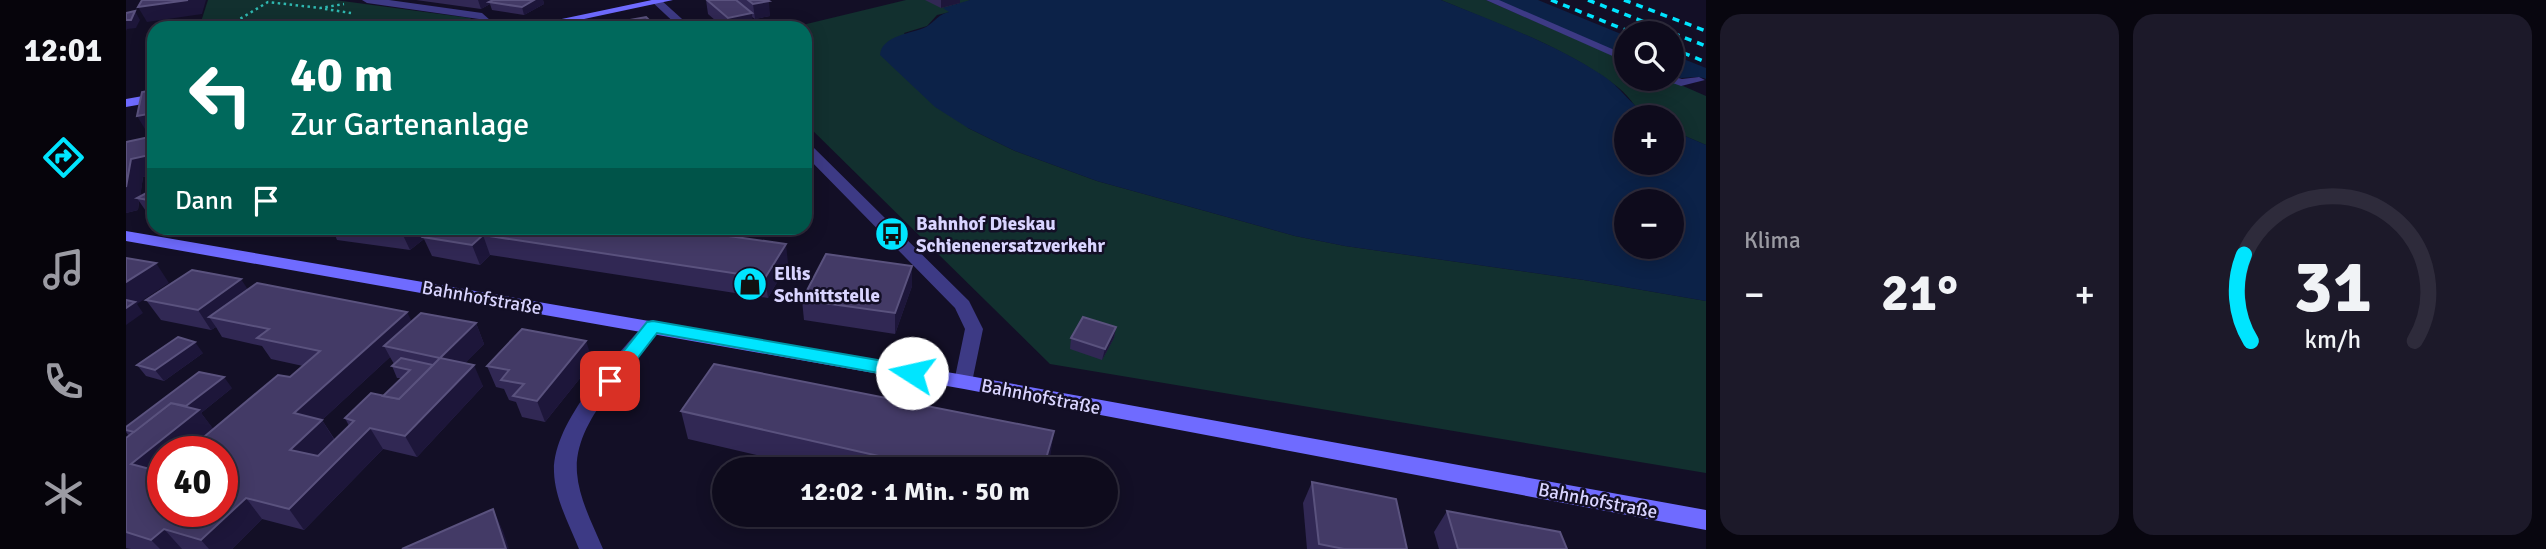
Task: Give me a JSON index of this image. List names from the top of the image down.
{
  "streets": {
    "street": ["Bahnhofstraße"]
  },
  "places": {
    "bus stop": ["Bahnhof Dieskau Schienenersatzverkehr"],
    "shop": ["Ellis Schnittstelle"]
  },
  "page": {
    "tabs": "12:01",
    "tile": "Klima",
    "map_buttons": ["+", "−"],
    "turn": ["40 m", "Zur Gartenanlage"],
    "then": "Dann",
    "heat": ["−", "21°", "+"],
    "limit": "40",
    "trip": "12:02 · 1 Min. · 50 m",
    "gauge": ["31", "km/h"]
  }
}
